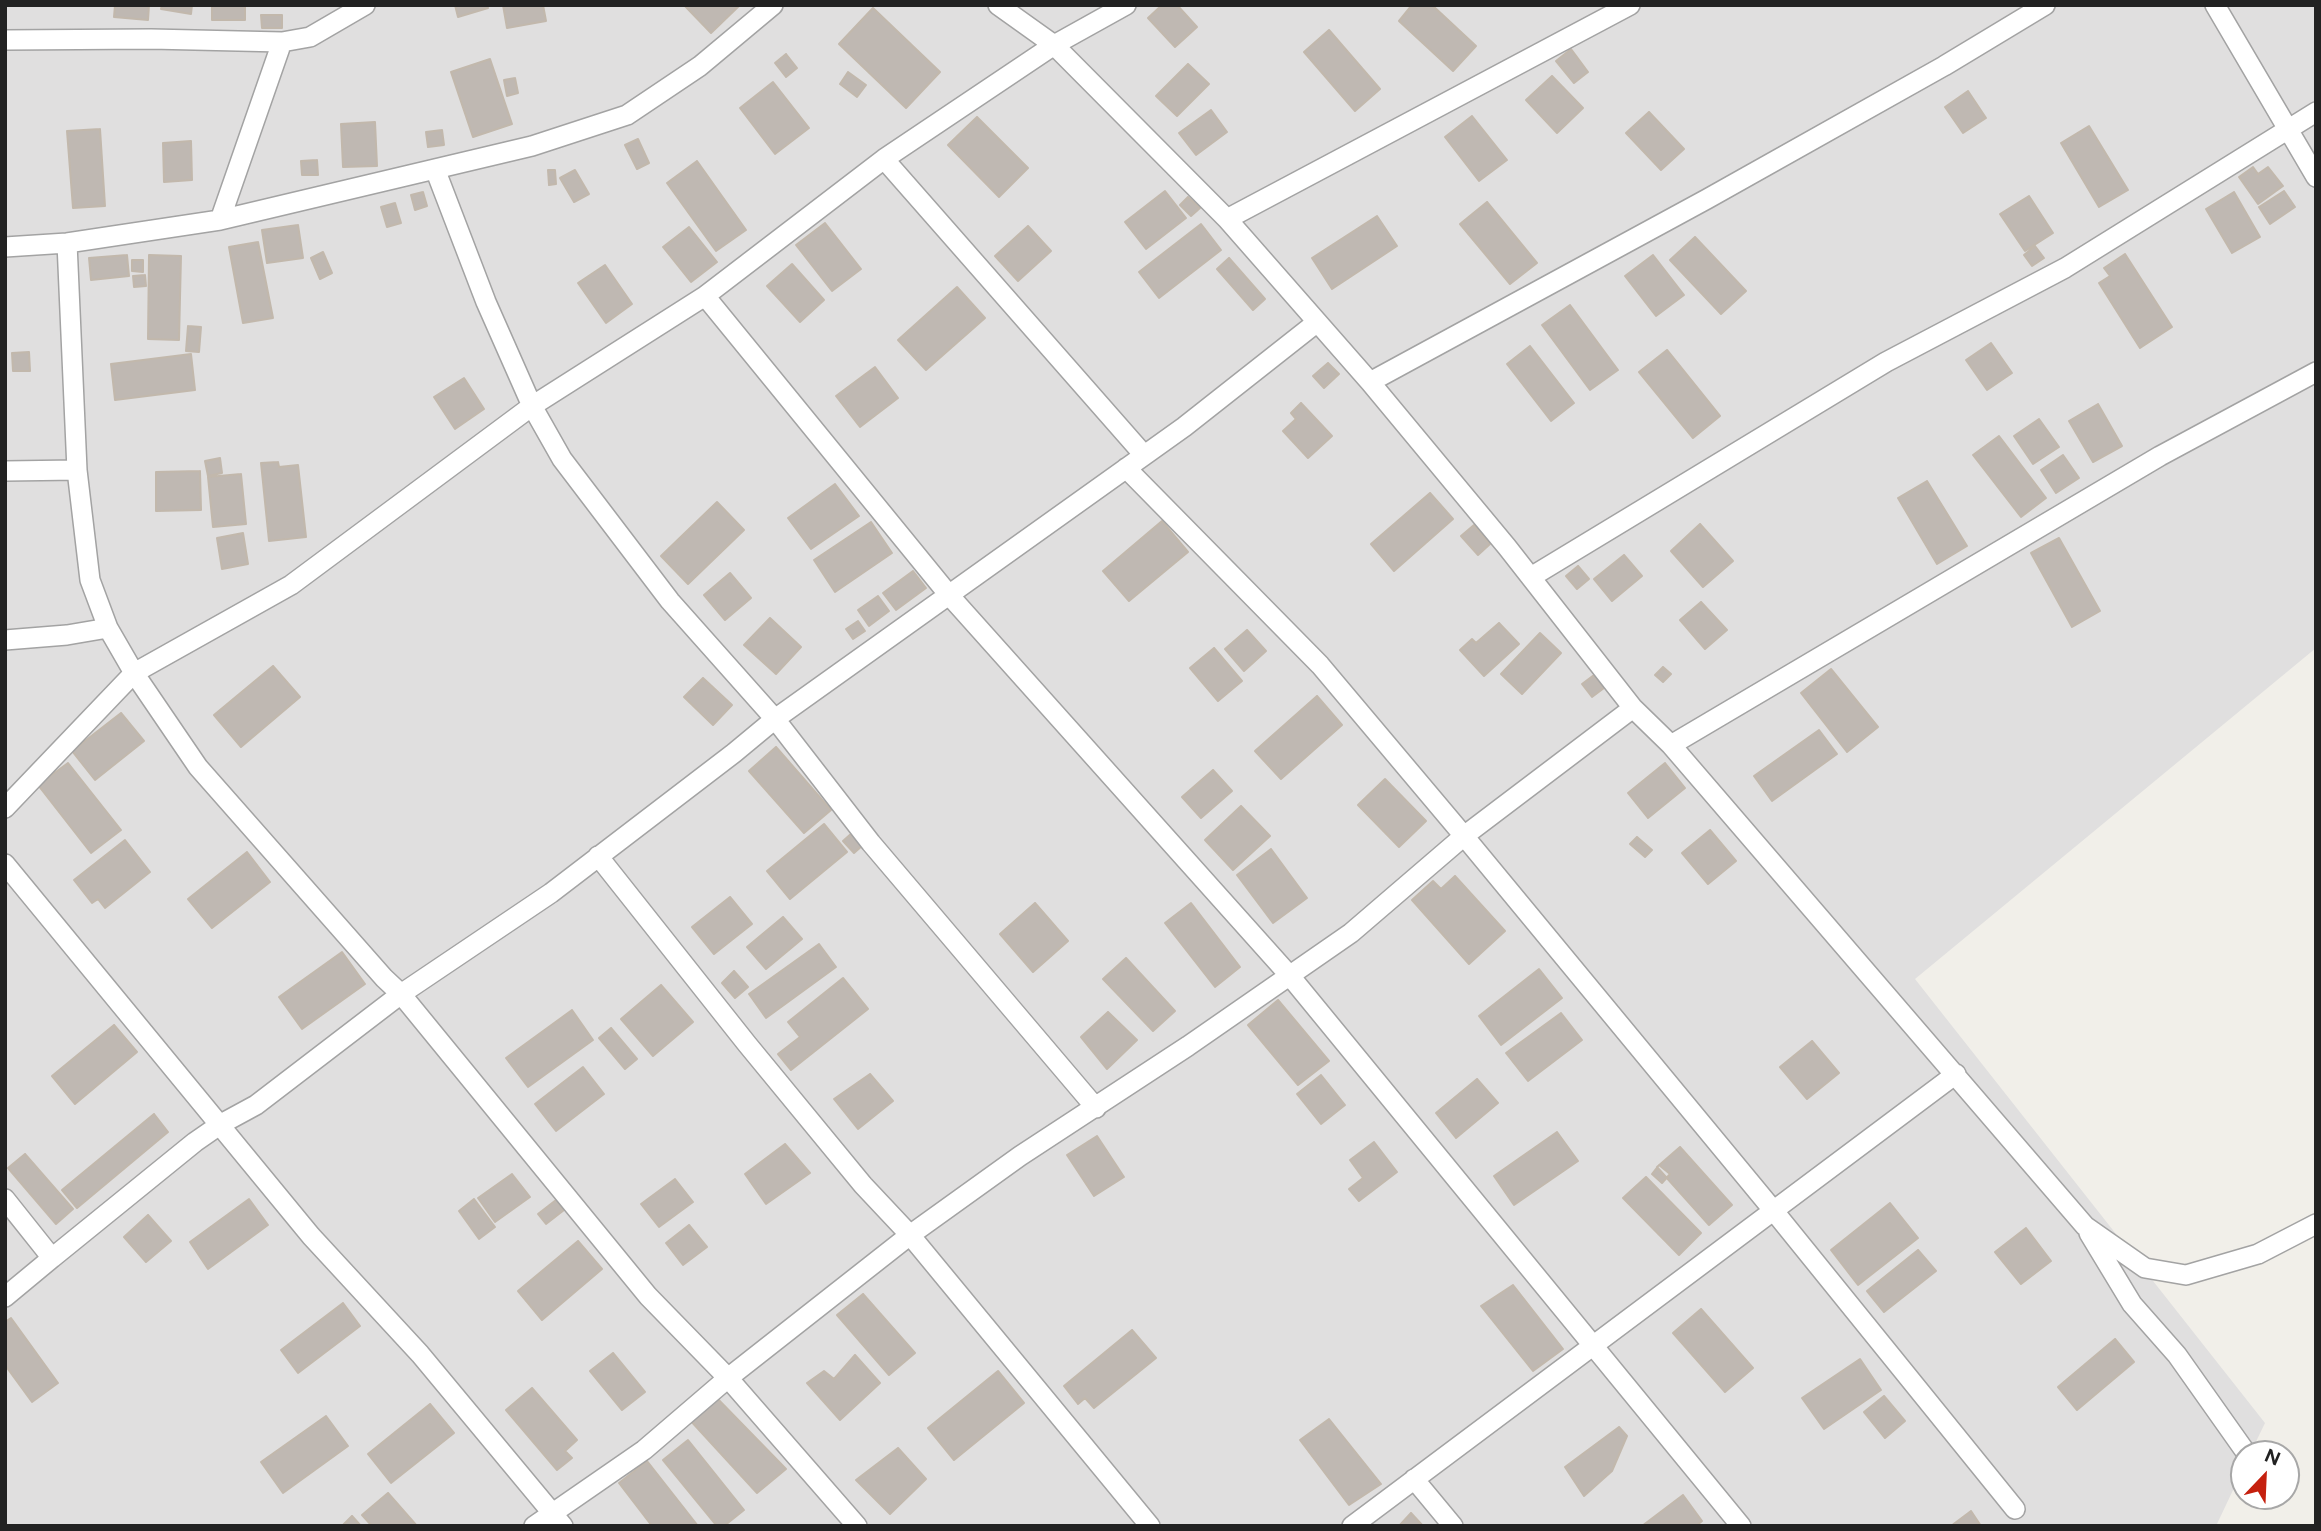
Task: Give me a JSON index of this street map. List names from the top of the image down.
{
  "north": "top right"
}
